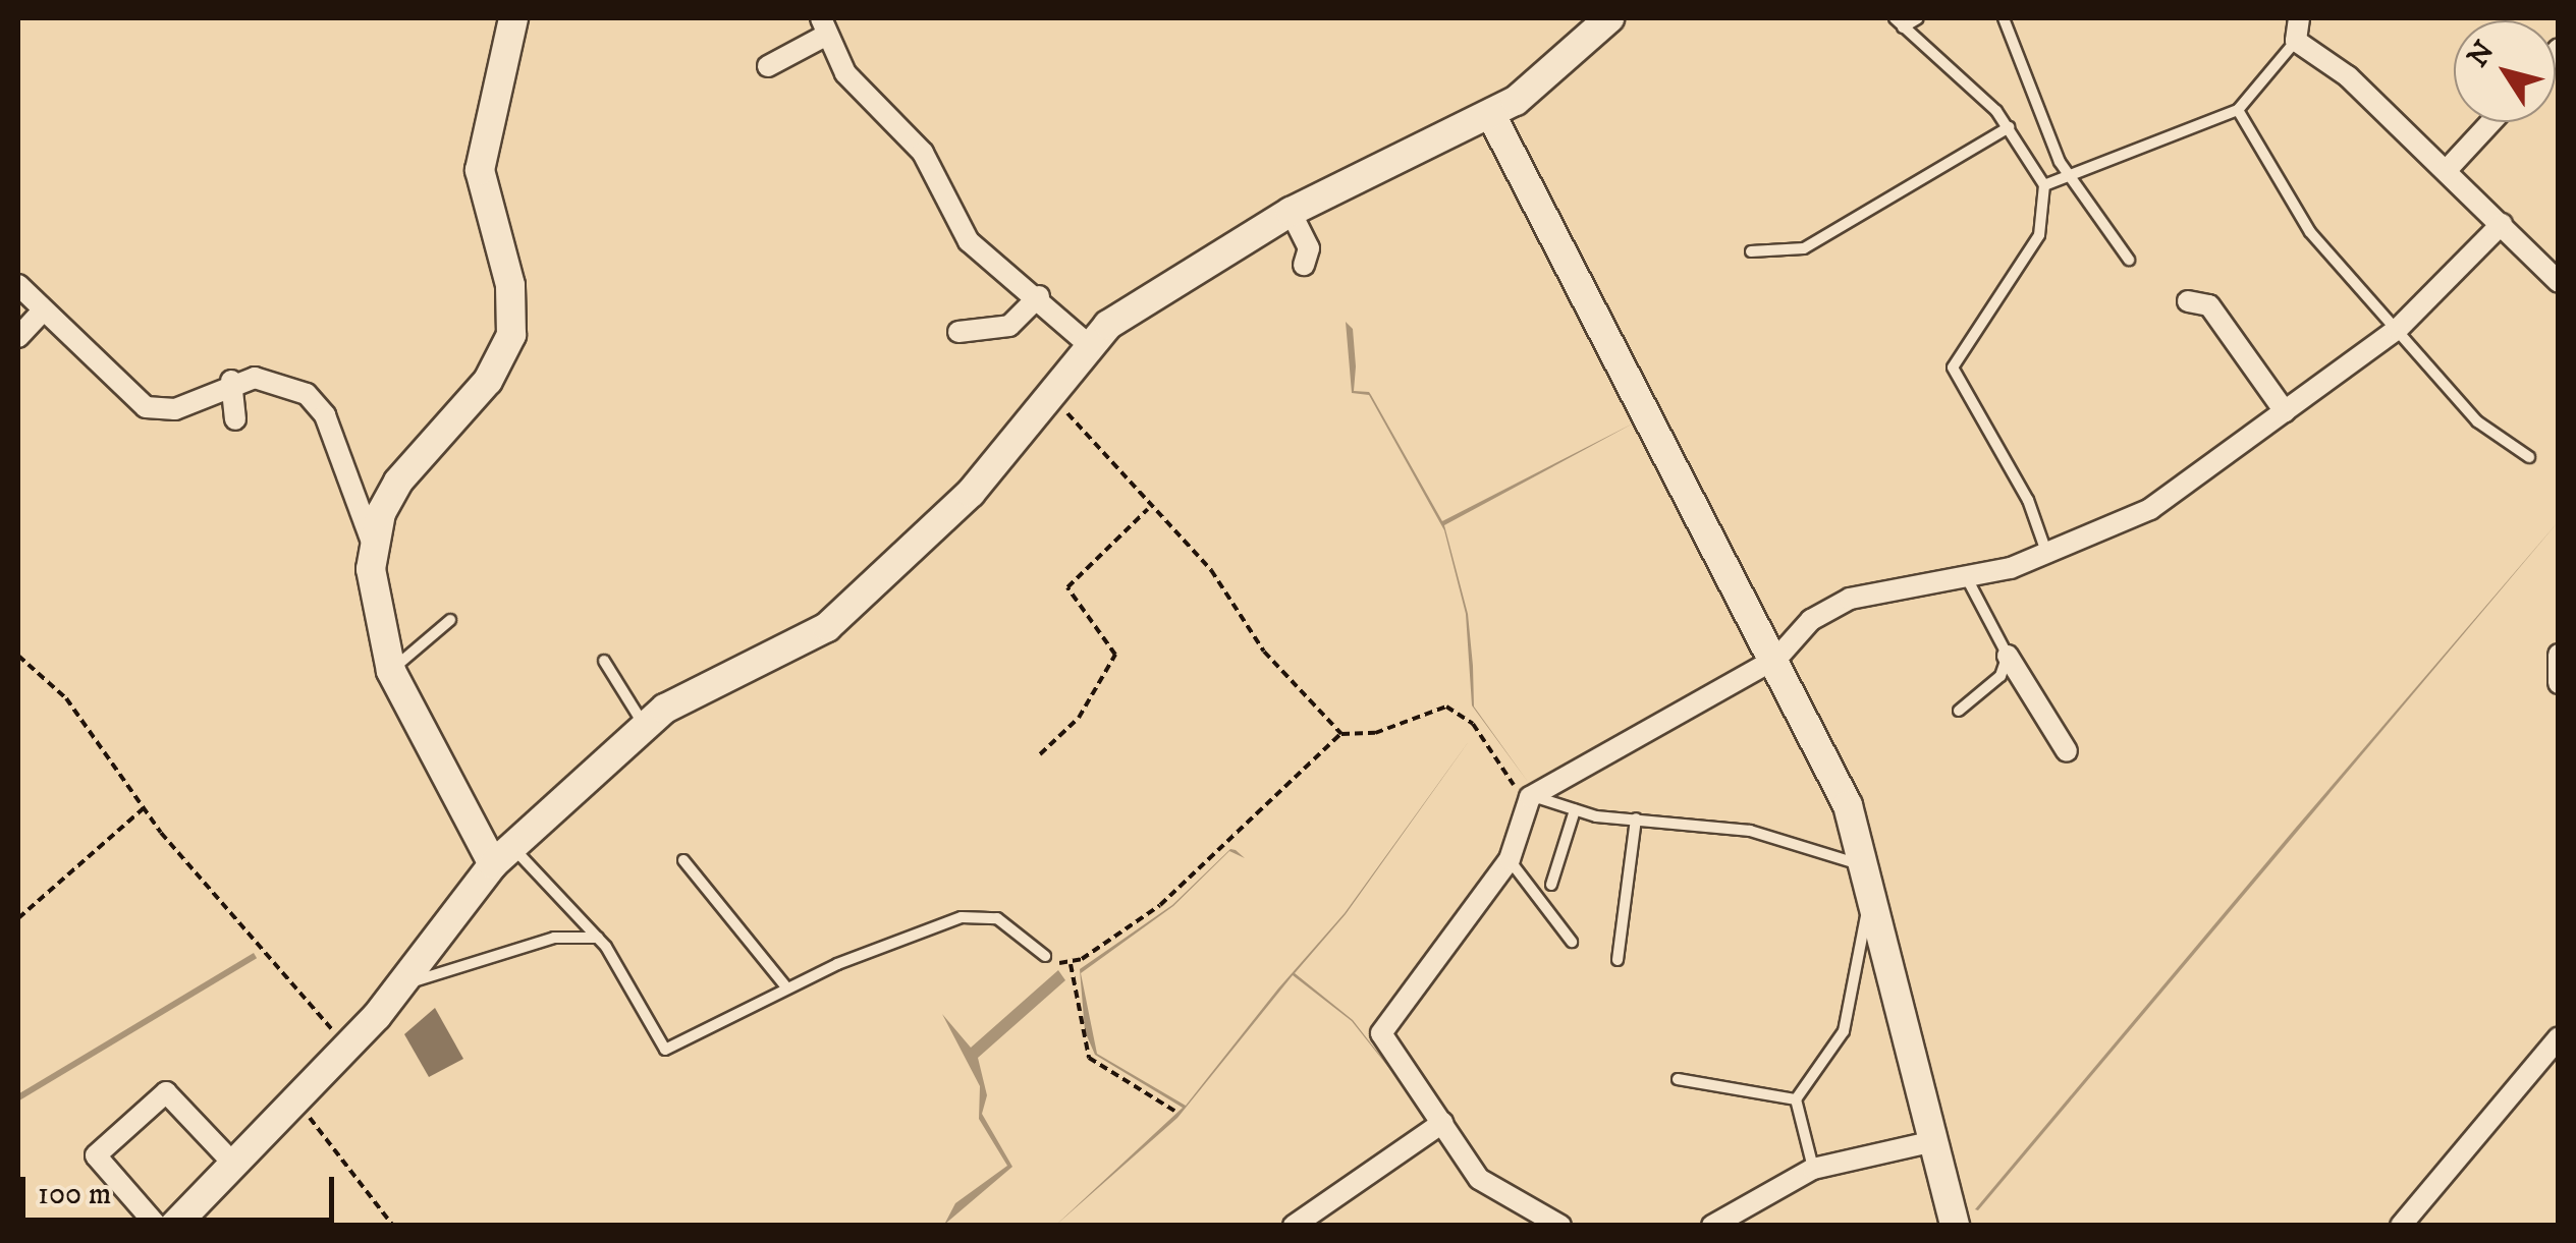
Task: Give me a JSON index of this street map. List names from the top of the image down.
{
  "scale_bar": "100 m",
  "north": "top left"
}
